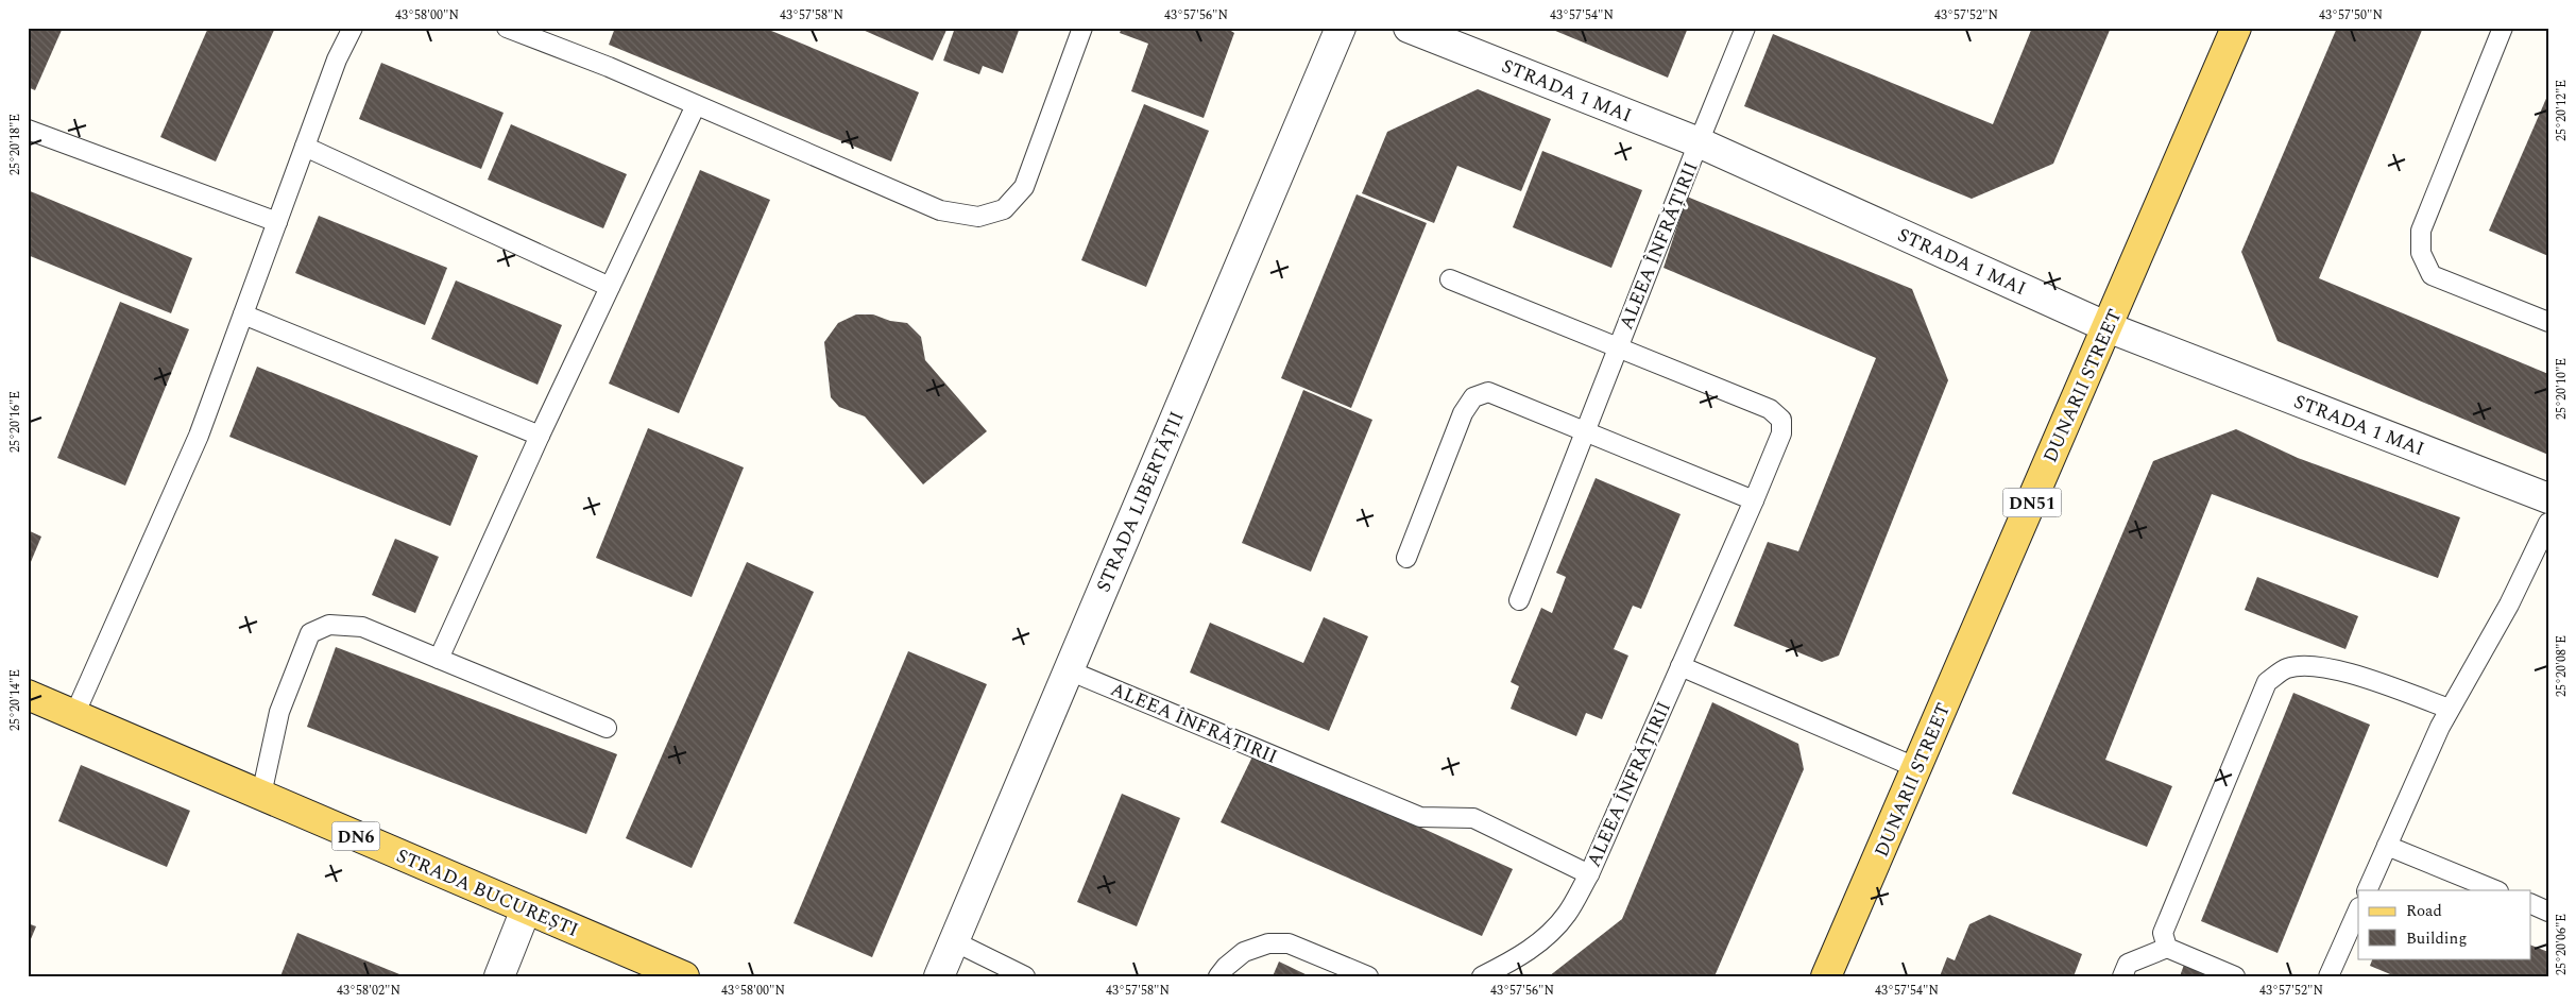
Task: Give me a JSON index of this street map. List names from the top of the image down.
{
  "streets": {
    "main road": [
      "DUNARII STREET",
      "DN51",
      "DN6",
      "STRADA BUCUREȘTI"
    ],
    "street": ["STRADA 1 MAI", "STRADA LIBERTĂȚII"],
    "lane": ["ALEEA ÎNFRĂȚIRII"]
  },
  "crossings": [
    ["STRADA 1 MAI", "ALEEA ÎNFRĂȚIRII"],
    ["STRADA 1 MAI", "DUNARII STREET"],
    ["ALEEA ÎNFRĂȚIRII", "STRADA LIBERTĂȚII"]
  ],
  "legend": ["Road", "Building"],
  "coordinates": [
    "43°58'00\"N",
    "43°57'58\"N",
    "43°57'56\"N",
    "43°57'54\"N",
    "43°57'52\"N",
    "43°57'50\"N",
    "25°20'12\"E",
    "25°20'18\"E",
    "25°20'10\"E",
    "25°20'16\"E",
    "25°20'08\"E",
    "25°20'14\"E",
    "25°20'06\"E",
    "43°58'02\"N"
  ]
}
